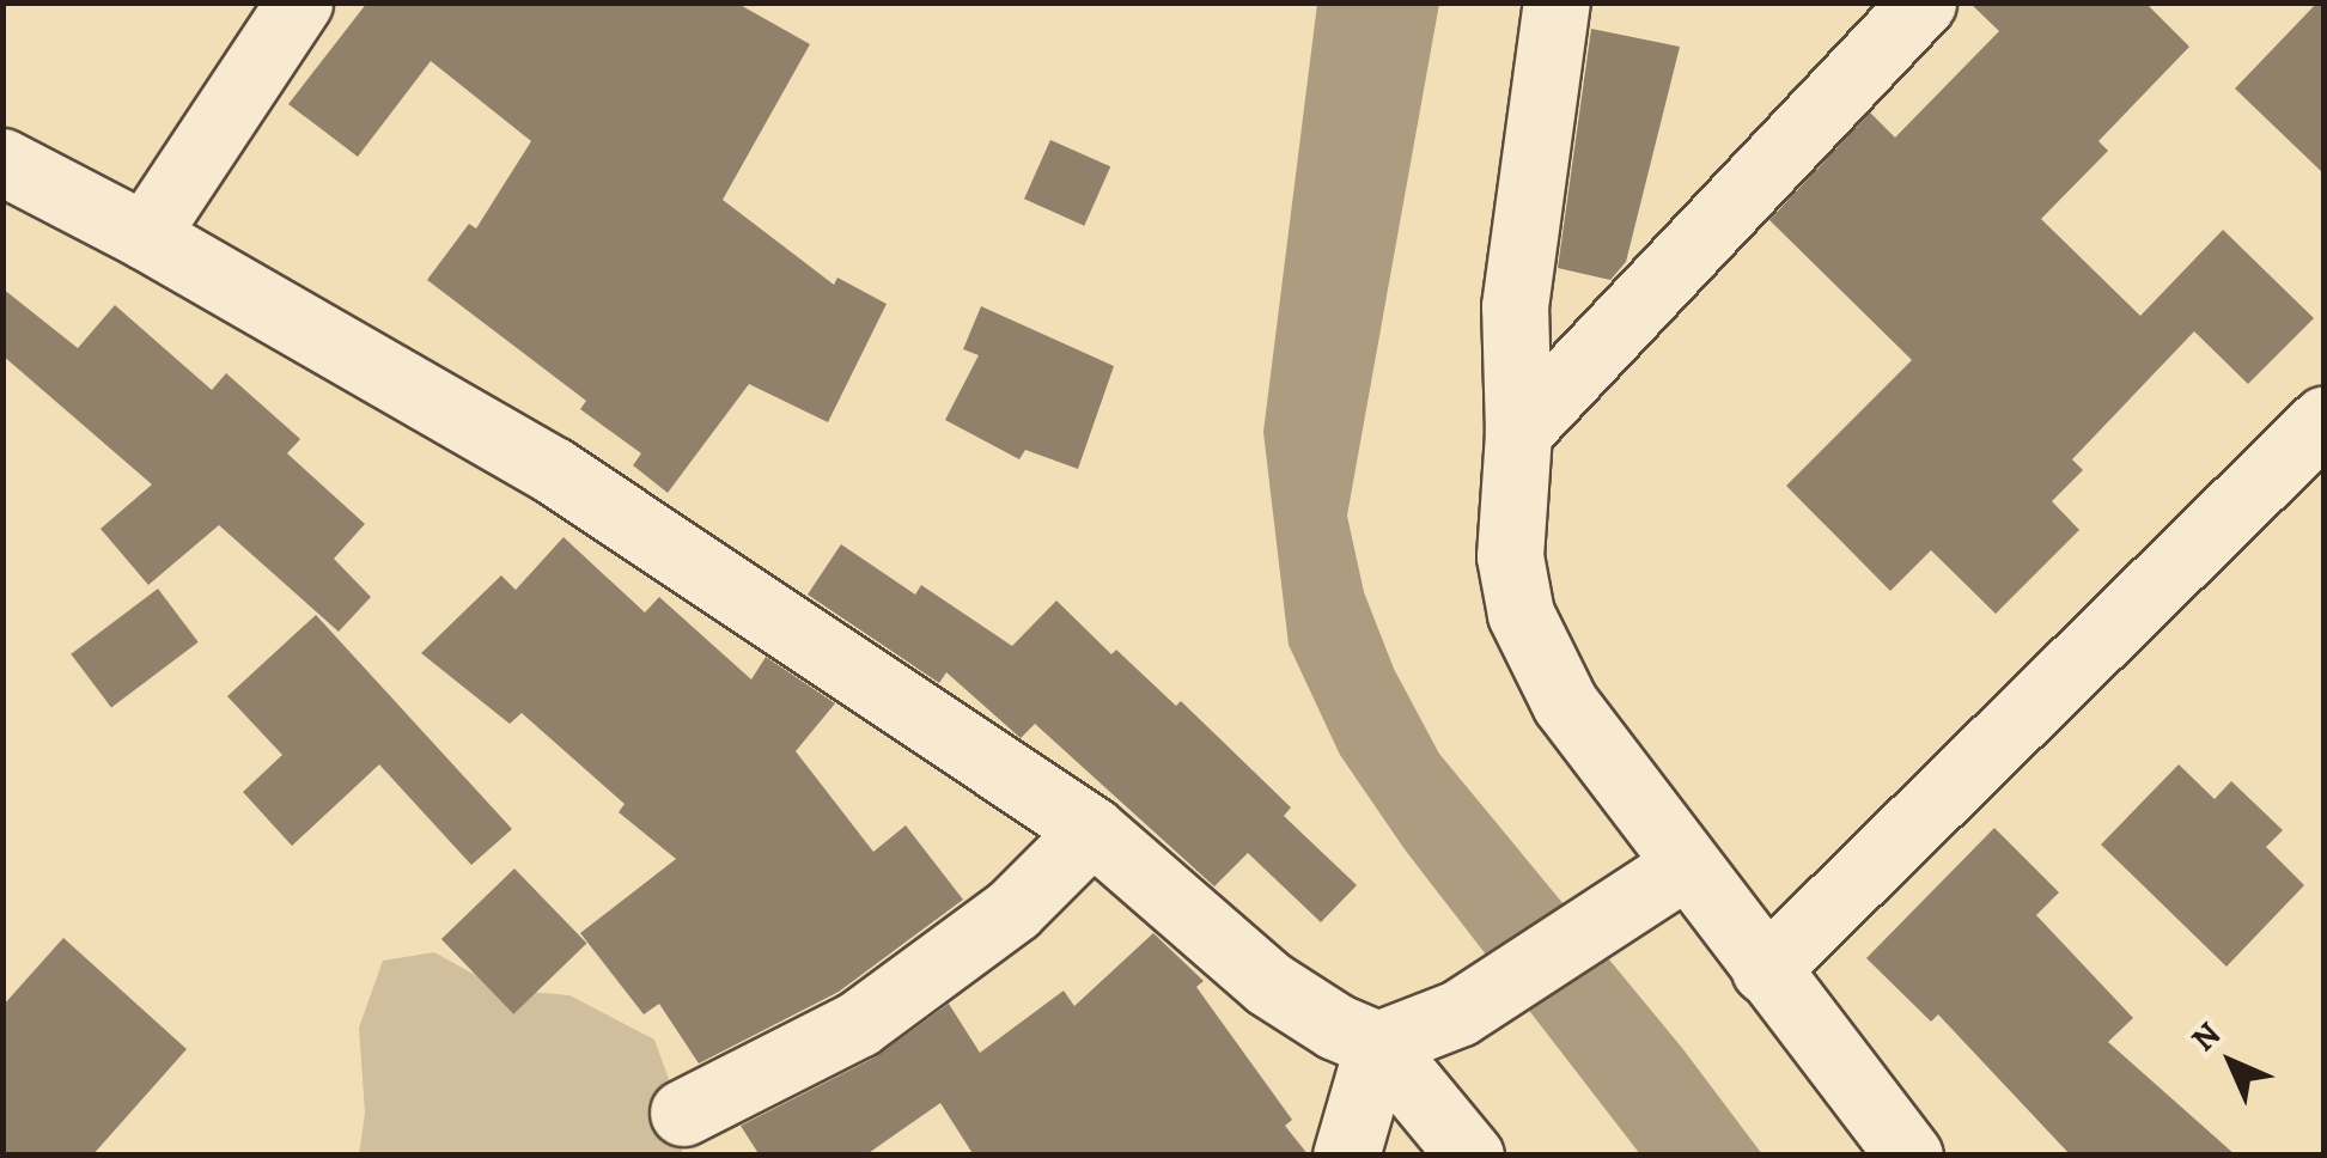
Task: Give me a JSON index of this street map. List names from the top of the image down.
{
  "north": "top left"
}
